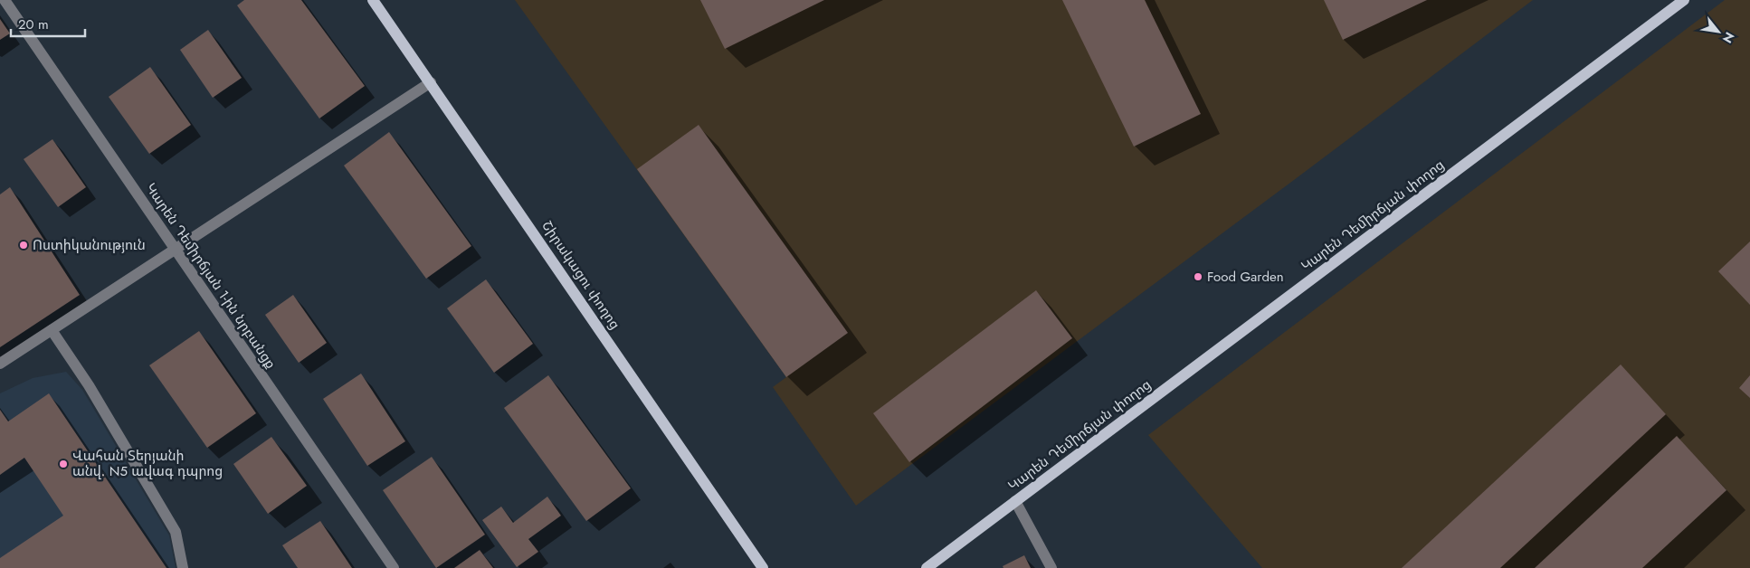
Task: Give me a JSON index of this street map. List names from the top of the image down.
{
  "streets": {
    "main road": ["Կարեն Դեմիրճյան փողոց", "Շիրակացու փողոց"],
    "street": ["Կարեն Դեմիրճյան 1-ին նրբանցք"]
  },
  "places": ["Ոստիկանություն", "Food Garden", "Վահան Տերյանի անվ. N5 ավագ դպրոց"],
  "scale_bar": "20 m",
  "north": "bottom right"
}
